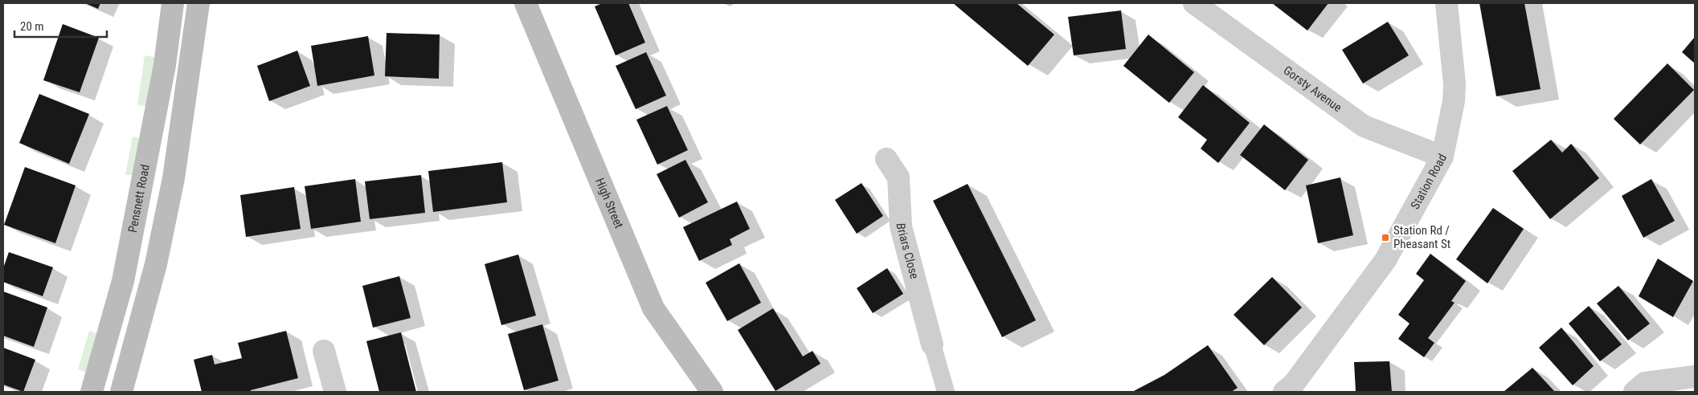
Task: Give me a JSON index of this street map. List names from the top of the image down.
{
  "streets": {
    "main road": ["Pensnett Road", "High Street"],
    "street": ["Gorsty Avenue", "Station Road", "Briars Close"]
  },
  "crossings": [
    ["Gorsty Avenue", "Station Road"]
  ],
  "places": {
    "transit": ["Station Rd / Pheasant St"]
  },
  "scale_bar": "20 m"
}
